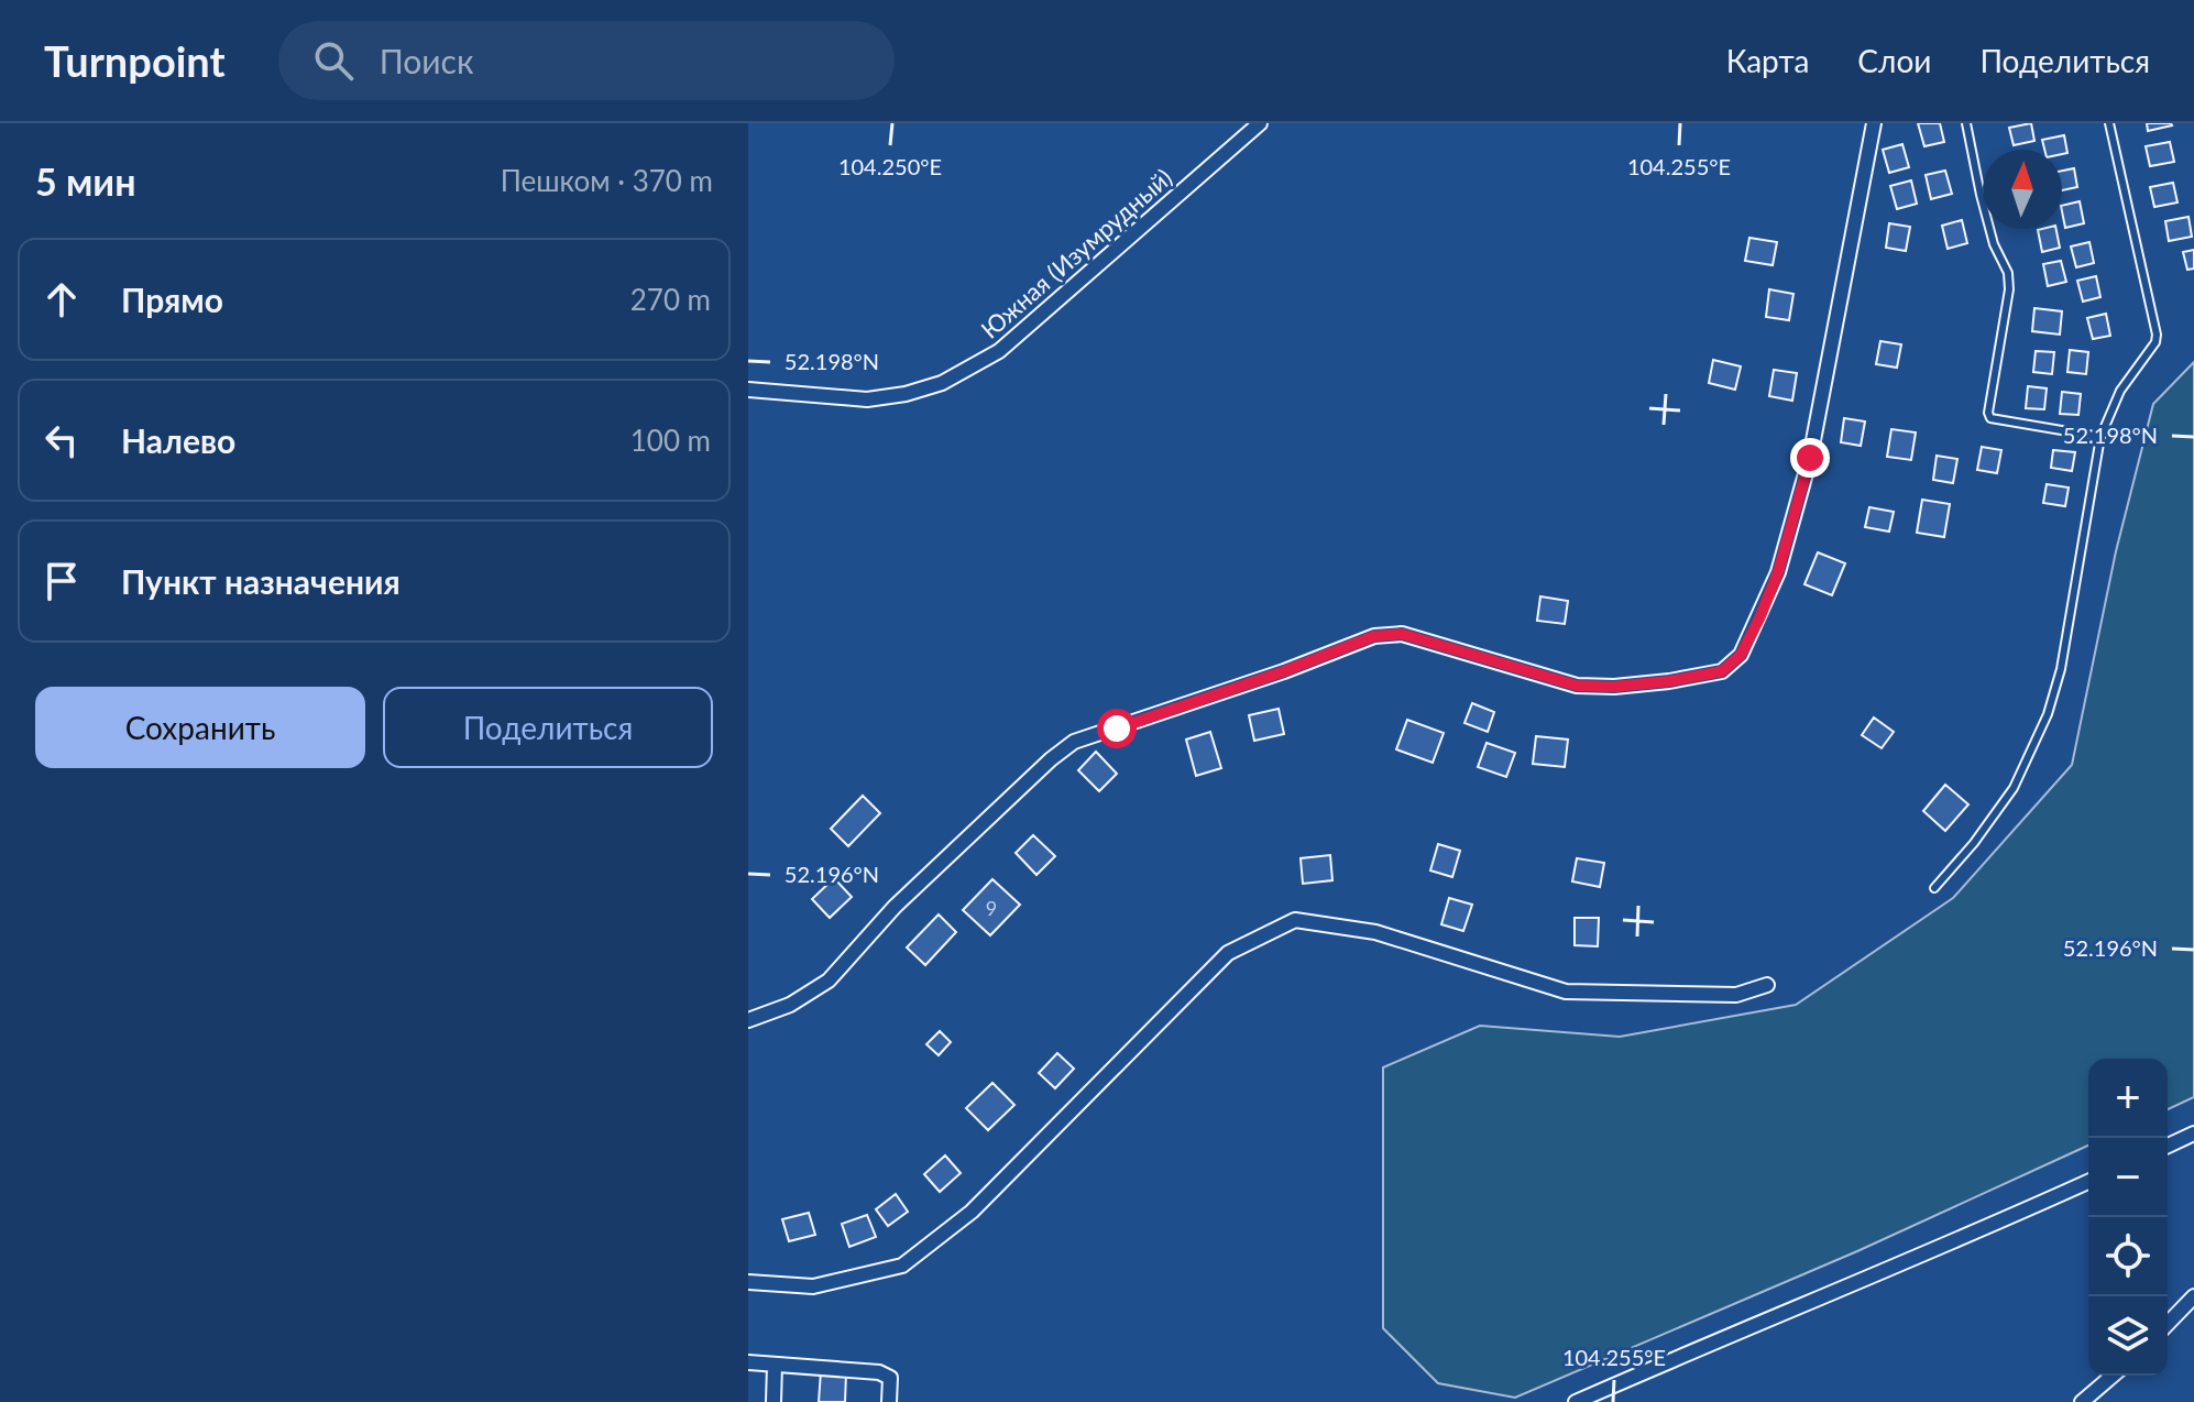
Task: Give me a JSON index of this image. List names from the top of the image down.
{
  "streets": {
    "street": ["Южная (Изумрудный)"]
  },
  "house_numbers": ["9"],
  "north": "top",
  "page": {
    "header": "Turnpoint",
    "search": "Поиск",
    "nav": ["Карта", "Слои", "Поделиться"],
    "heading": ["5 мин", "Пешком · 370 m"],
    "list": [
      ["Прямо", "270 m"],
      ["Налево", "100 m"],
      "Пункт назначения"
    ],
    "buttons": ["Сохранить", "Поделиться"],
    "map_buttons": ["+", "−"]
  },
  "coordinates": [
    "104.250°E",
    "104.255°E",
    "52.198°N",
    "52.196°N"
  ]
}
